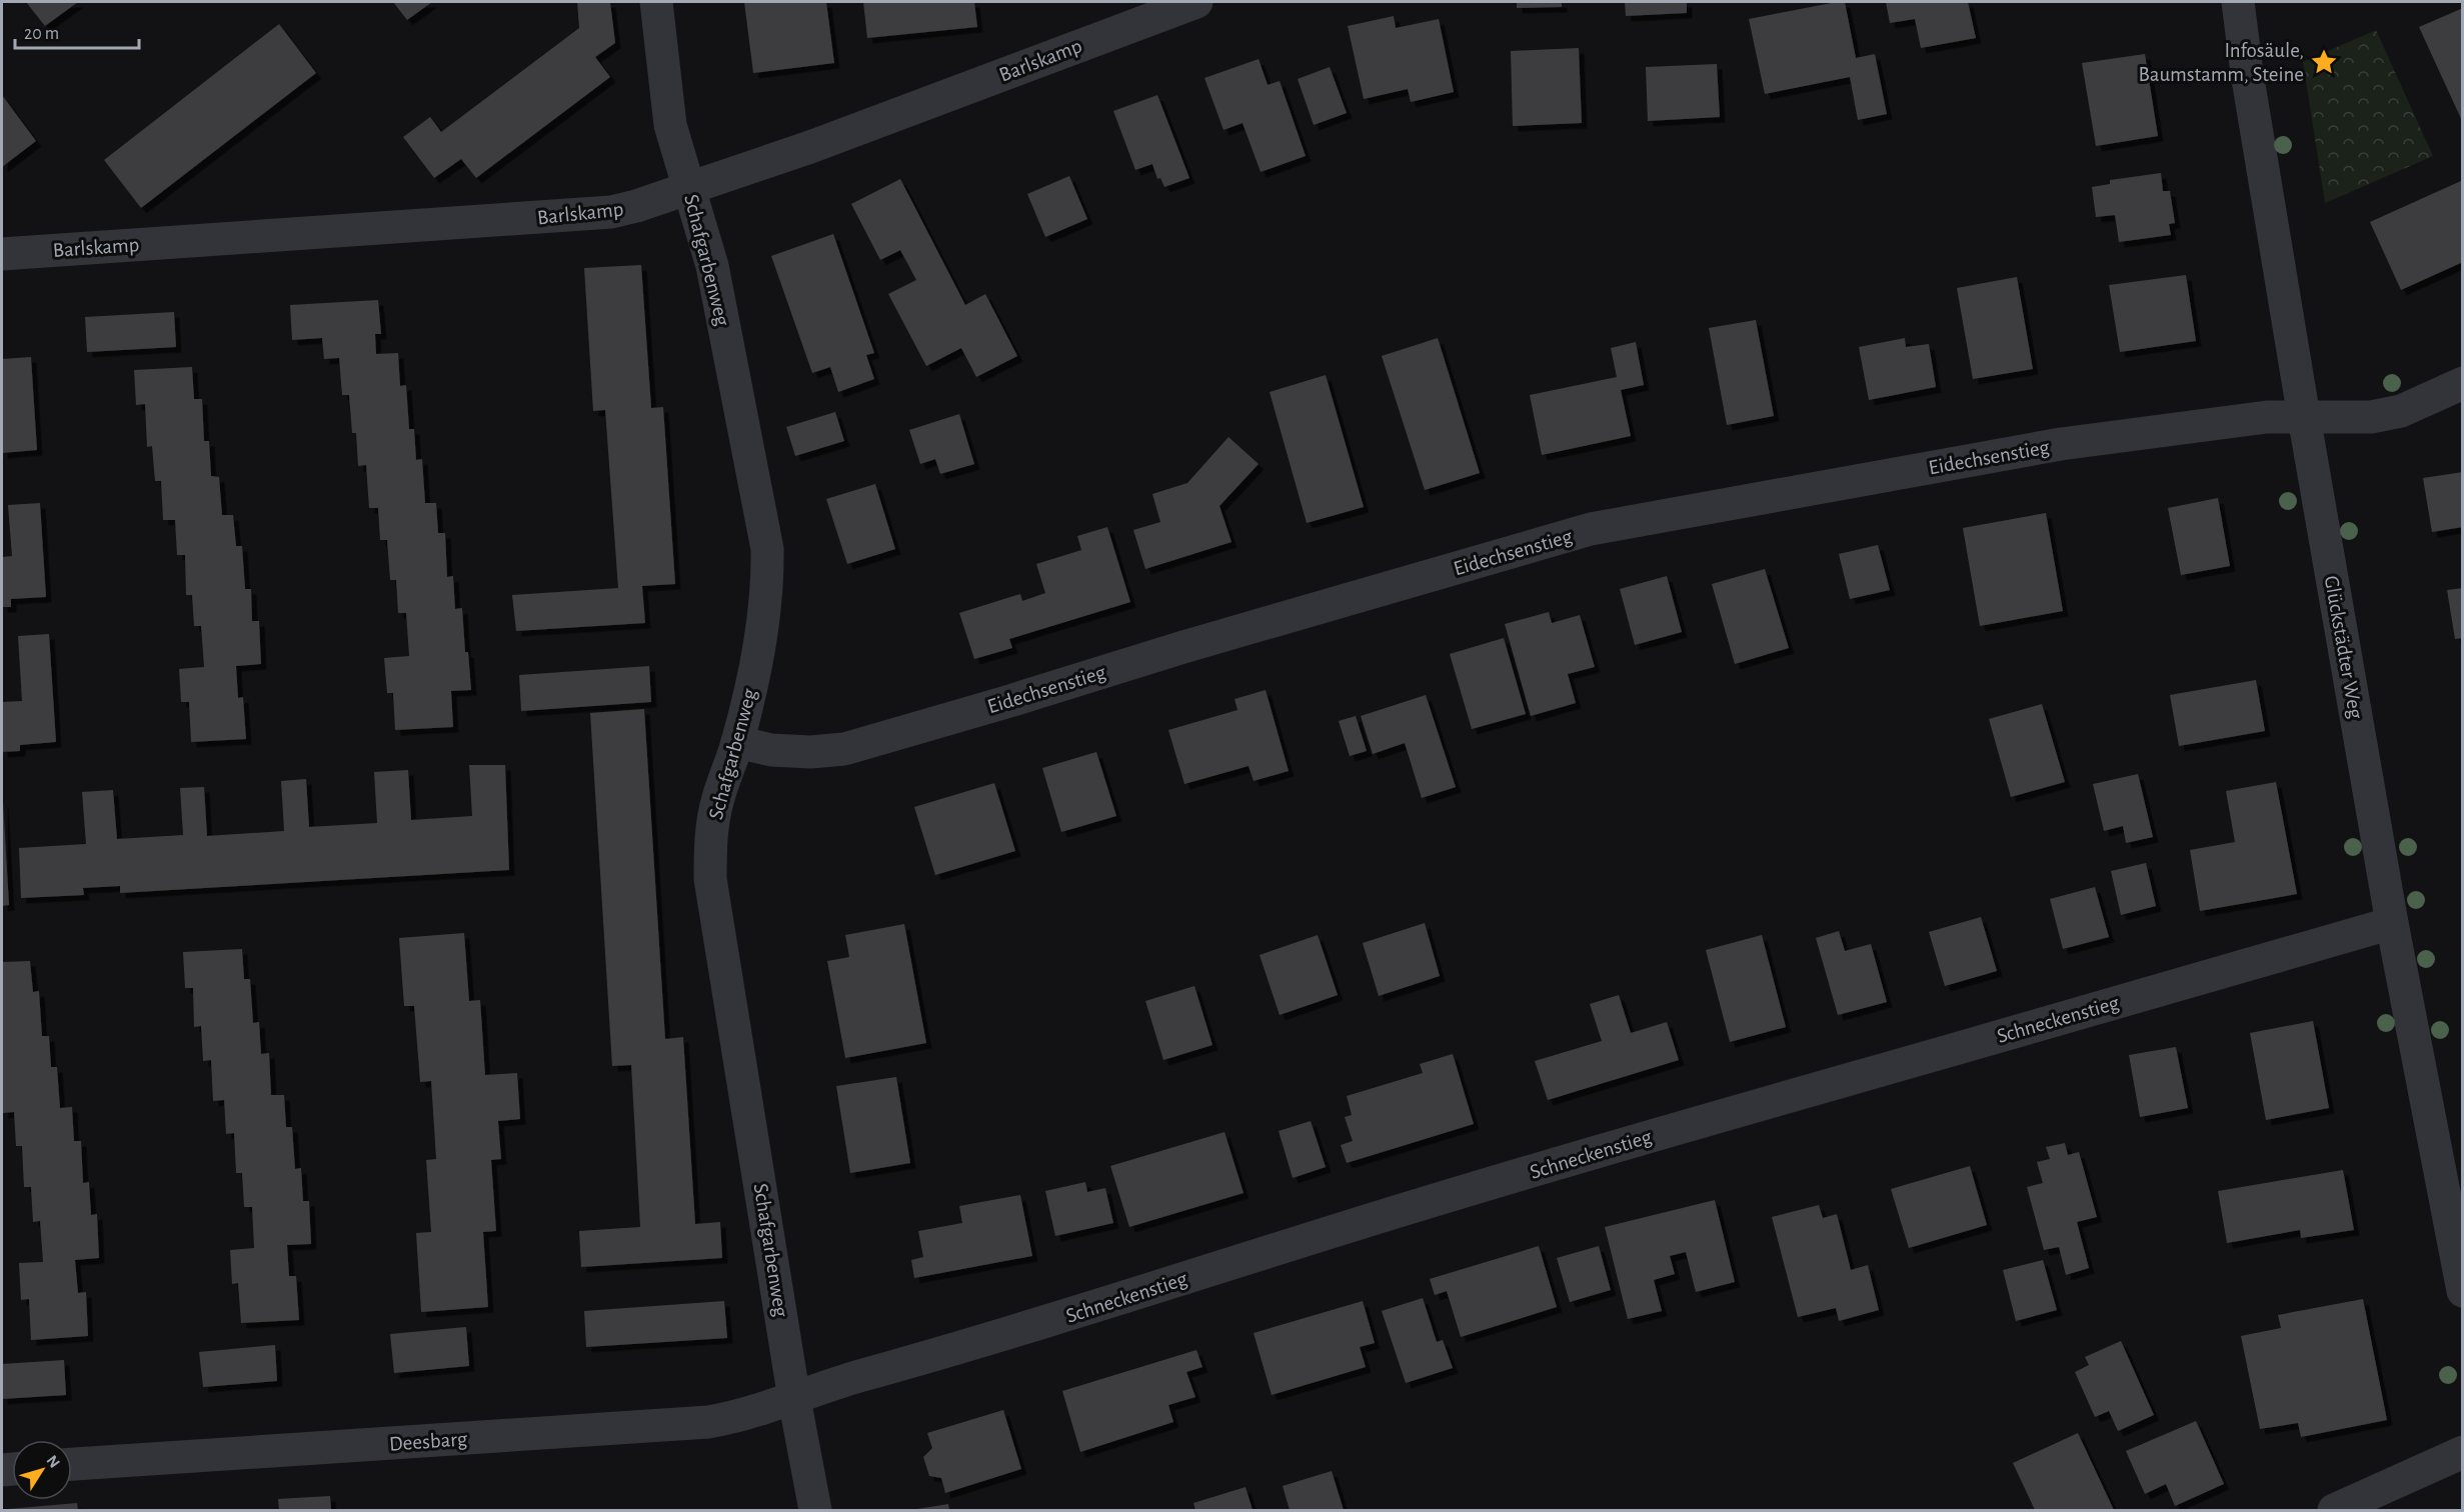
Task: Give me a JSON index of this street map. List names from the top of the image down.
{
  "streets": {
    "street": [
      "Barlskamp",
      "Schafgarbenweg",
      "Eidechsenstieg",
      "Glückstädter Weg",
      "Schneckenstieg",
      "Deesbarg"
    ]
  },
  "crossings": [
    ["Barlskamp", "Schafgarbenweg"],
    ["Schafgarbenweg", "Eidechsenstieg"],
    ["Schafgarbenweg", "Schneckenstieg"],
    ["Schafgarbenweg", "Deesbarg"],
    ["Eidechsenstieg", "Glückstädter Weg"],
    ["Glückstädter Weg", "Schneckenstieg"],
    ["Schneckenstieg", "Deesbarg"]
  ],
  "places": {
    "place": ["Infosäule, Baumstamm, Steine"]
  },
  "scale_bar": "20 m",
  "north": "top right"
}
